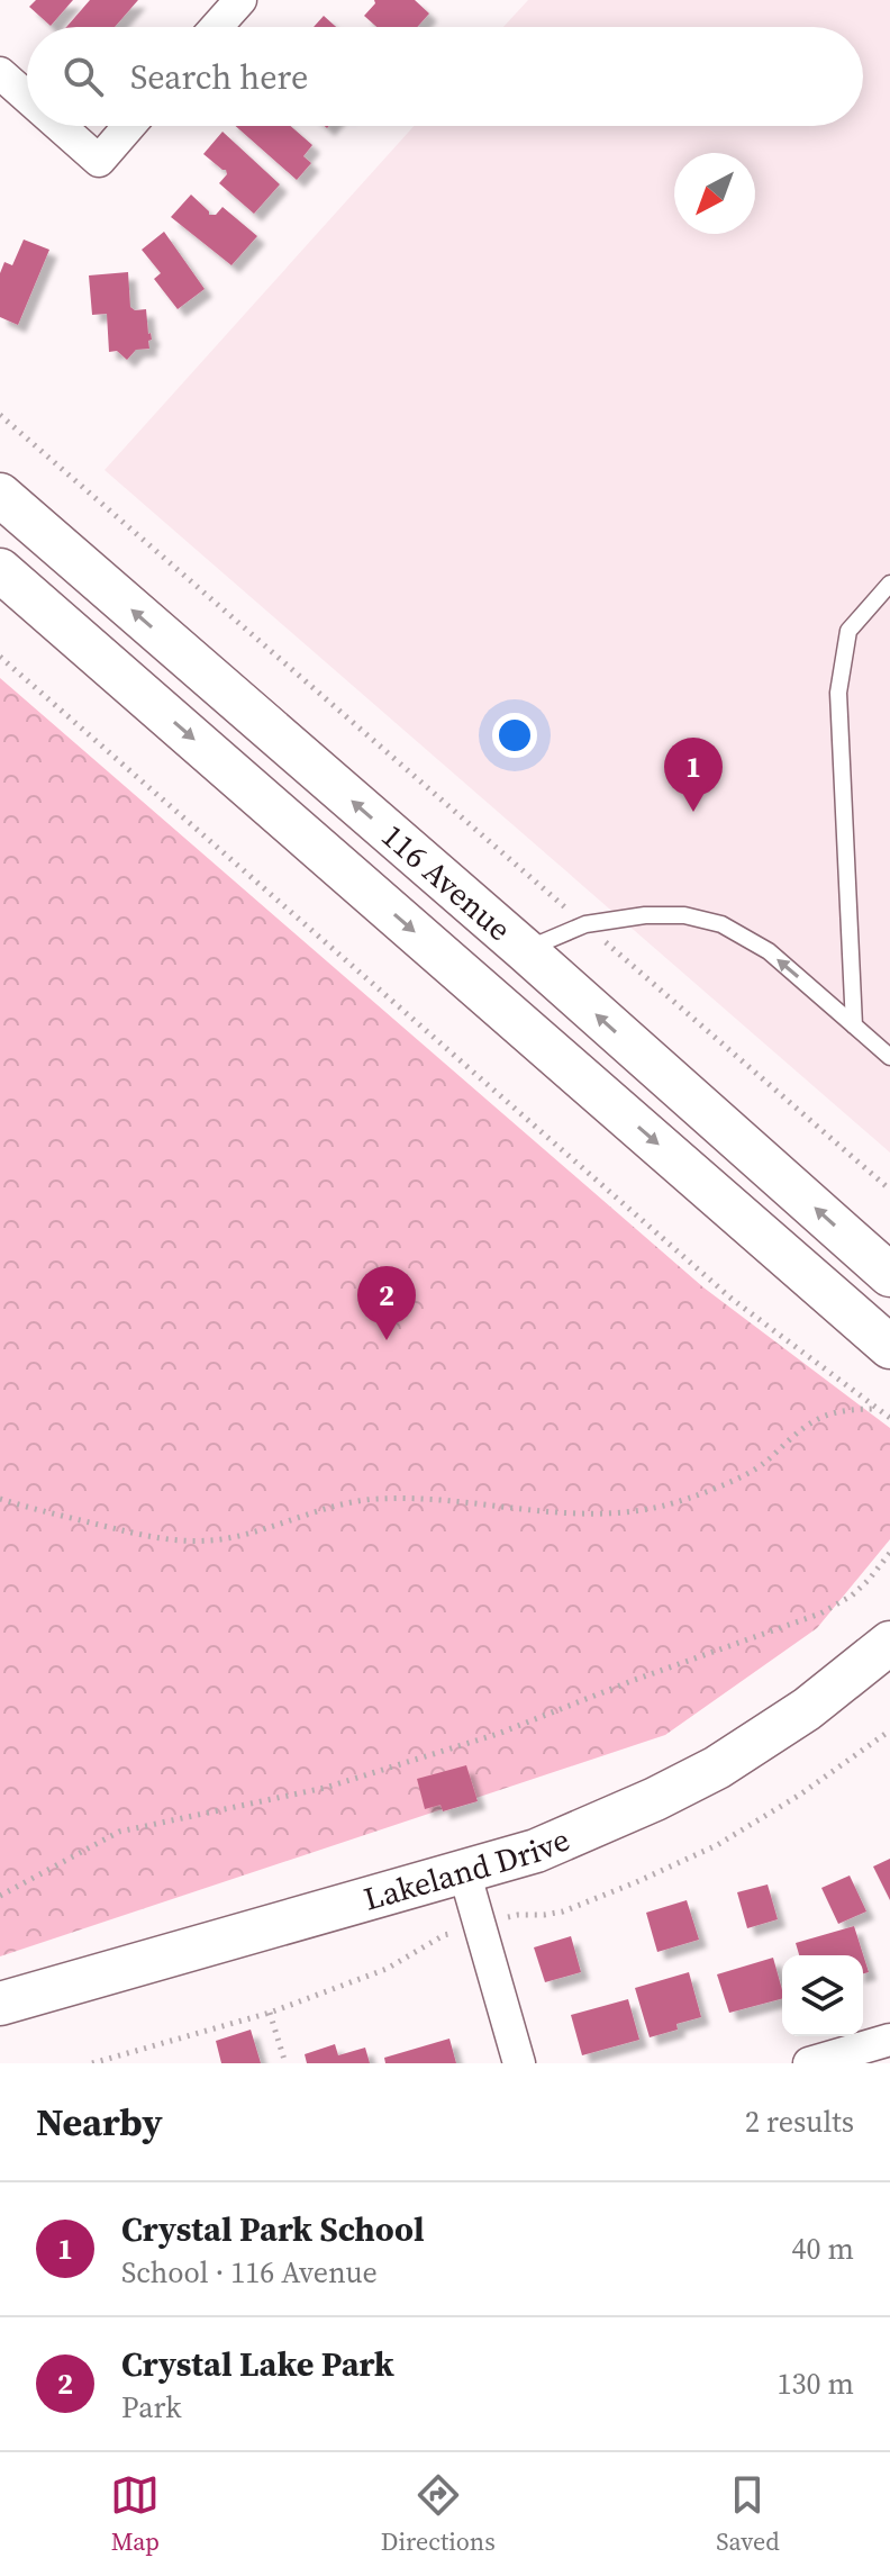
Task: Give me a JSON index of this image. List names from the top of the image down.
{
  "streets": {
    "main road": ["116 Avenue", "Lakeland Drive"]
  },
  "north": "bottom left",
  "page": {
    "search": "Search here",
    "pins": ["1", "2"],
    "heading": ["Nearby", "2 results"],
    "list": [
      {
        "mark": "1",
        "name": "Crystal Park School",
        "note": "School · 116 Avenue",
        "value": "40 m"
      },
      {
        "mark": "2",
        "name": "Crystal Lake Park",
        "note": "Park",
        "value": "130 m"
      }
    ],
    "nav": ["Map", "Directions", "Saved"]
  }
}
